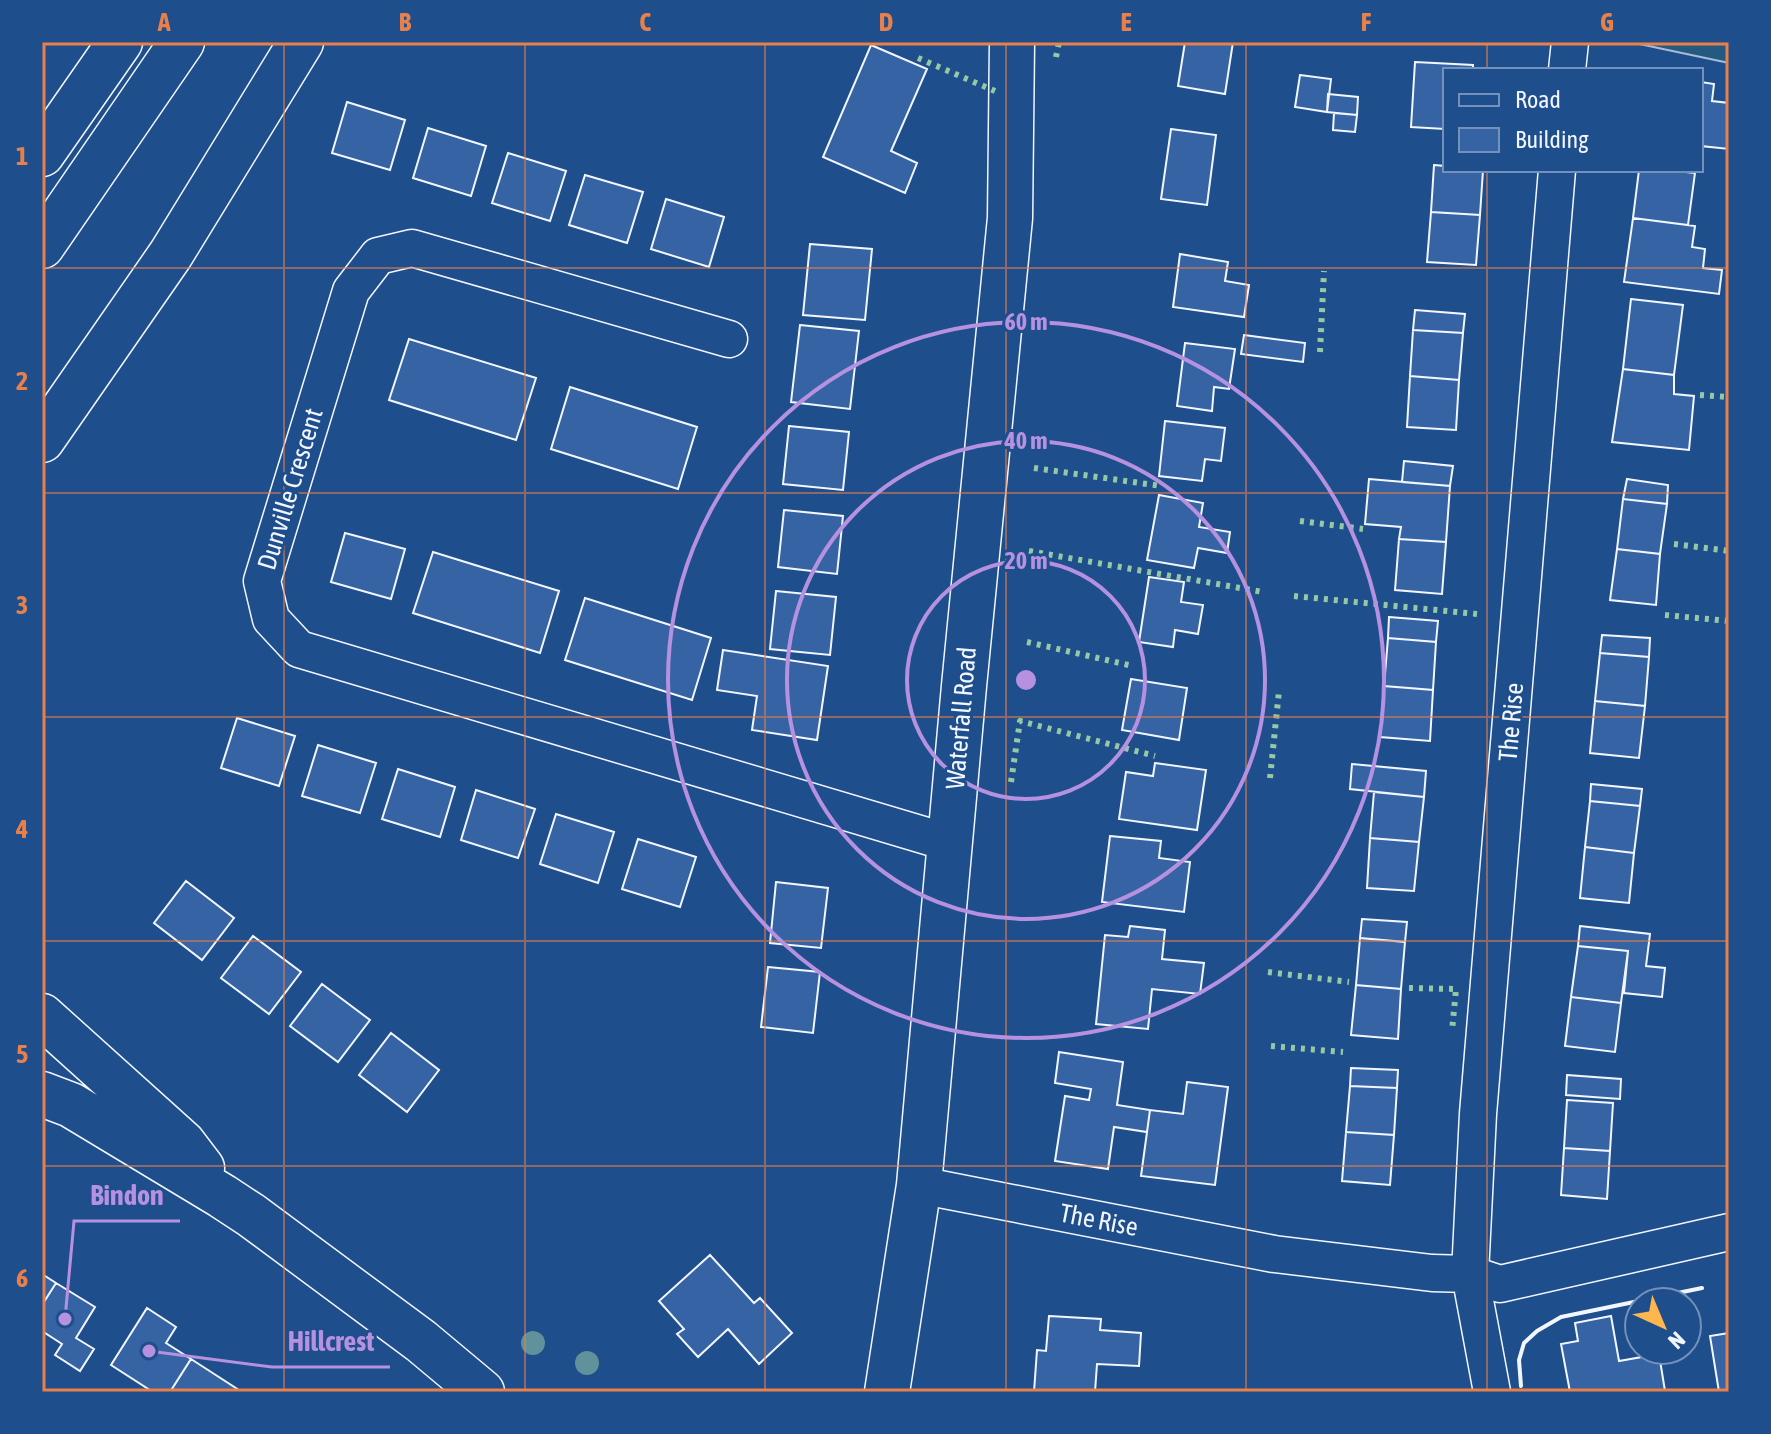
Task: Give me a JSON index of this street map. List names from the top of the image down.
{
  "streets": {
    "main road": ["Waterfall Road"],
    "street": ["Dunville Crescent", "The Rise"]
  },
  "crossings": [
    ["Dunville Crescent", "Waterfall Road"],
    ["Waterfall Road", "The Rise"]
  ],
  "places": ["Bindon", "Hillcrest"],
  "legend": ["Road", "Building"],
  "north": "bottom right",
  "grid": {
    "columns": [
      "A",
      "B",
      "C",
      "D",
      "E",
      "F",
      "G"
    ],
    "rows": [
      "1",
      "2",
      "3",
      "4",
      "5",
      "6"
    ]
  },
  "rings": ["60 m", "40 m", "20 m"]
}
